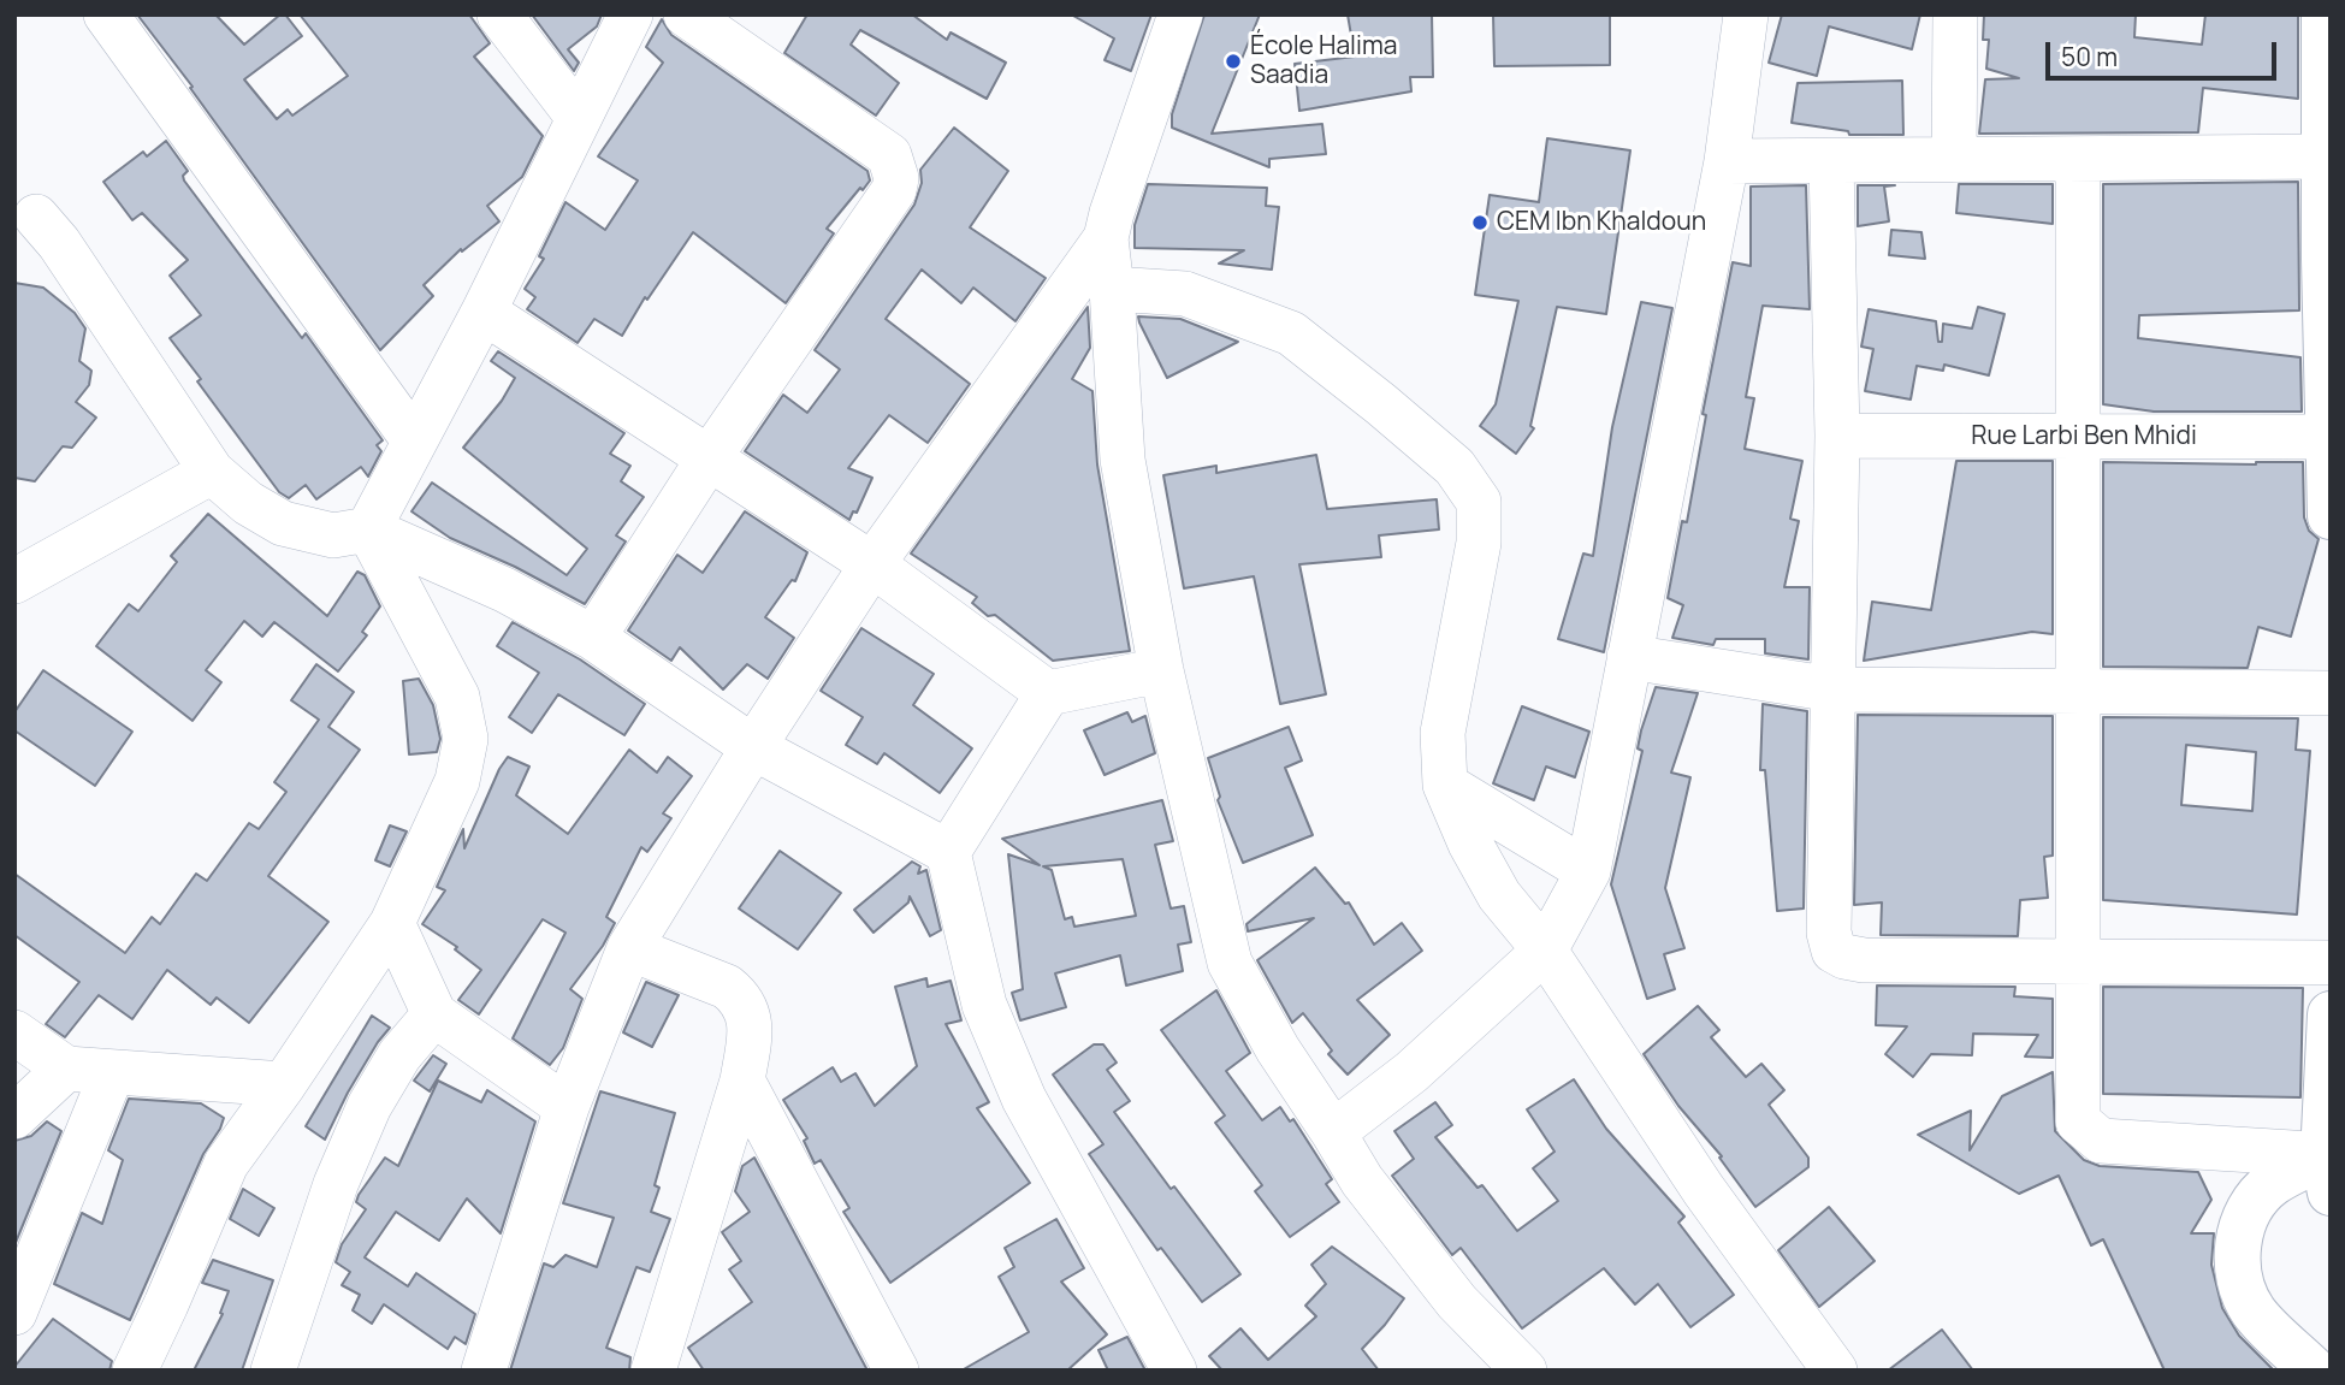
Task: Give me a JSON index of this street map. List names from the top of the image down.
{
  "streets": {
    "street": ["Rue Larbi Ben Mhidi"]
  },
  "places": ["École Halima Saadia", "CEM Ibn Khaldoun"],
  "scale_bar": "50 m"
}
